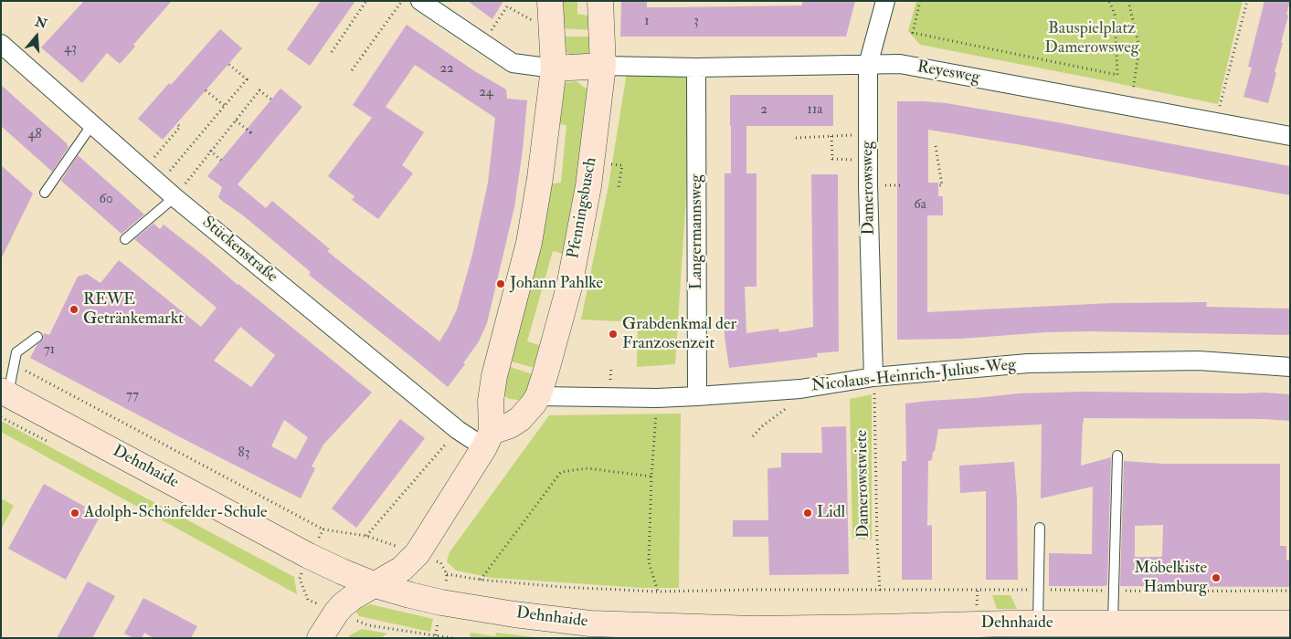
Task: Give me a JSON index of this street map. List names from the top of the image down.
{
  "streets": {
    "main road": ["Pfenningsbusch", "Dehnhaide"],
    "street": [
      "Reyesweg",
      "Damerowsweg",
      "Langermannsweg",
      "Stückenstraße",
      "Nicolaus-Heinrich-Julius-Weg"
    ],
    "path": ["Damerowstwiete"]
  },
  "crossings": [
    ["Reyesweg", "Damerowsweg"],
    ["Reyesweg", "Pfenningsbusch"],
    ["Reyesweg", "Langermannsweg"],
    ["Damerowsweg", "Nicolaus-Heinrich-Julius-Weg"],
    ["Damerowsweg", "Damerowstwiete"],
    ["Pfenningsbusch", "Stückenstraße"],
    ["Pfenningsbusch", "Nicolaus-Heinrich-Julius-Weg"],
    ["Langermannsweg", "Nicolaus-Heinrich-Julius-Weg"],
    ["Nicolaus-Heinrich-Julius-Weg", "Damerowstwiete"]
  ],
  "parks": ["Bauspielplatz Damerowsweg"],
  "places": [
    "Johann Pahlke",
    "REWE Getränkemarkt",
    "Grabdenkmal der Franzosenzeit",
    "Adolph-Schönfelder-Schule",
    "Lidl",
    "Möbelkiste Hamburg"
  ],
  "house_numbers": [
    "1",
    "3",
    "43",
    "22",
    "24",
    "2",
    "11a",
    "48",
    "60",
    "6a",
    "71",
    "77",
    "83"
  ],
  "north": "top"
}
